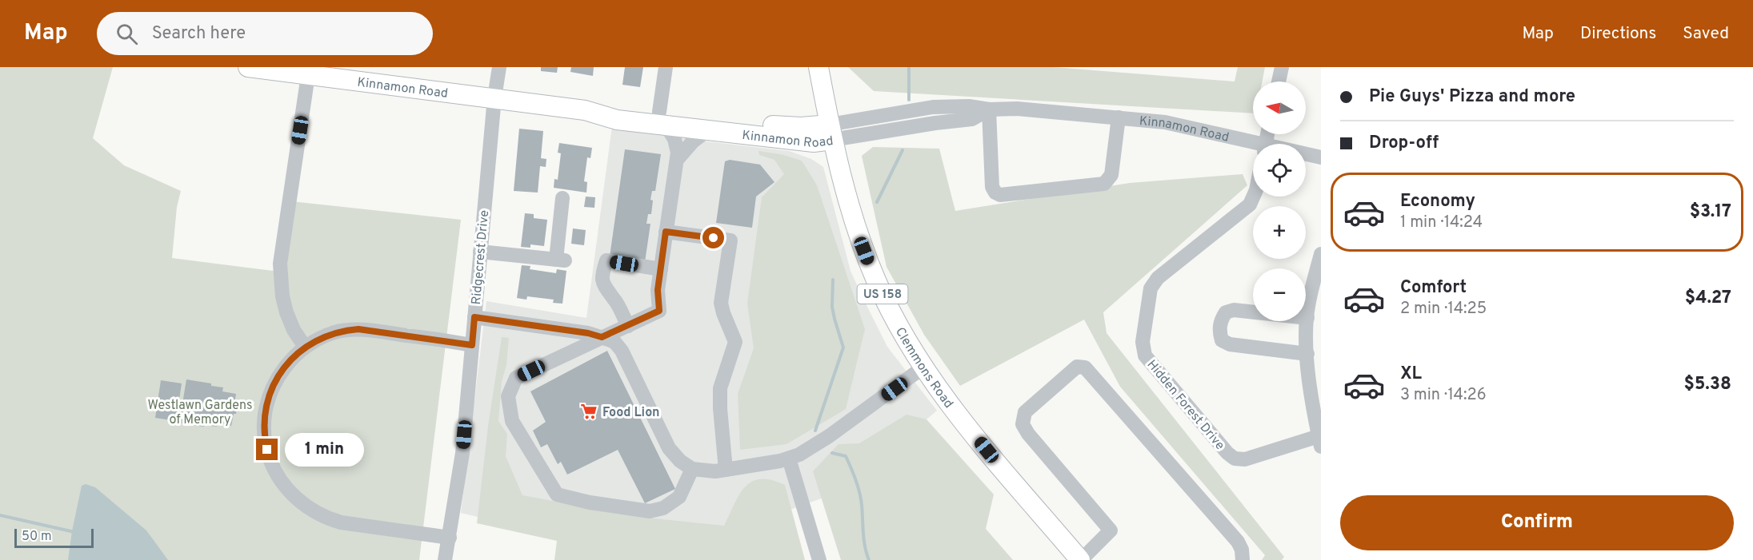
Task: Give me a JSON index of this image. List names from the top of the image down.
{
  "streets": {
    "main road": ["Kinnamon Road", "US 158", "Clemmons Road"],
    "street": ["Ridgecrest Drive", "Hidden Forest Drive"]
  },
  "crossings": [
    ["Kinnamon Road", "Ridgecrest Drive"],
    ["Kinnamon Road", "US 158"],
    ["Kinnamon Road", "Clemmons Road"],
    ["US 158", "Clemmons Road"]
  ],
  "parks": ["Westlawn Gardens of Memory"],
  "places": {
    "supermarket": ["Food Lion"]
  },
  "scale_bar": "50 m",
  "north": "left",
  "page": {
    "header": "Map",
    "search": "Search here",
    "nav": ["Map", "Directions", "Saved"],
    "banner": ["Pie Guys' Pizza and more", "Drop-off"],
    "map_buttons": ["+", "−"],
    "list": [
      {
        "name": "Economy",
        "note": "1 min · 14:24",
        "value": "$3.17"
      },
      {
        "name": "Comfort",
        "note": "2 min · 14:25",
        "value": "$4.27"
      },
      {
        "name": "XL",
        "note": "3 min · 14:26",
        "value": "$5.38"
      }
    ],
    "bubble": "1 min",
    "buttons": "Confirm",
    "scale": "50 m"
  }
}
